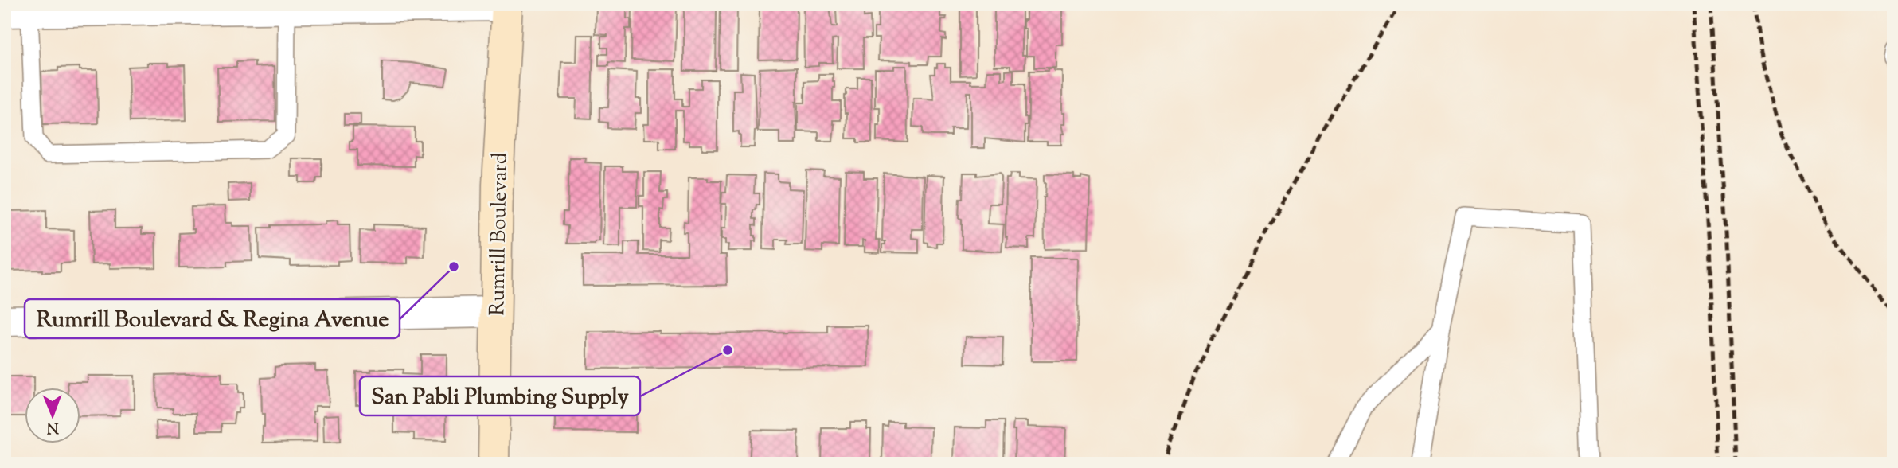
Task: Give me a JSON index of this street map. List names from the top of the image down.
{
  "streets": {
    "main road": ["Rumrill Boulevard"]
  },
  "places": ["Rumrill Boulevard & Regina Avenue", "San Pabli Plumbing Supply"],
  "north": "bottom"
}
